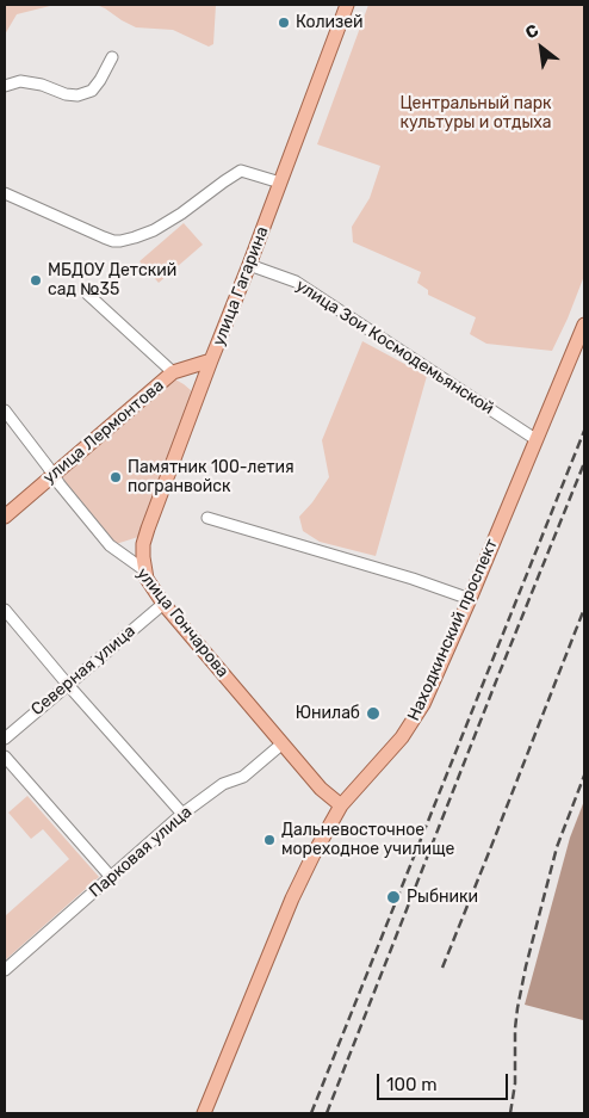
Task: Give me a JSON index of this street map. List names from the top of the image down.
{
  "streets": {
    "main road": [
      "улица Гагарина",
      "улица Лермонтова",
      "улица Гончарова",
      "Находкинский проспект"
    ],
    "street": ["улица Зои Космодемьянской", "Северная улица", "Парковая улица"]
  },
  "crossings": [
    ["улица Гагарина", "улица Зои Космодемьянской"],
    ["улица Гагарина", "улица Лермонтова"],
    ["улица Гагарина", "улица Гончарова"],
    ["улица Зои Космодемьянской", "Находкинский проспект"],
    ["улица Лермонтова", "улица Гончарова"],
    ["улица Гончарова", "Находкинский проспект"],
    ["улица Гончарова", "Северная улица"],
    ["улица Гончарова", "Парковая улица"]
  ],
  "parks": ["Центральный парк культуры и отдыха"],
  "places": [
    "Колизей",
    "МБДОУ Детский сад №35",
    "Памятник 100-летия погранвойск",
    "Юнилаб",
    "Дальневосточное мореходное училище",
    "Рыбники"
  ],
  "scale_bar": "100 m",
  "north": "top left"
}
